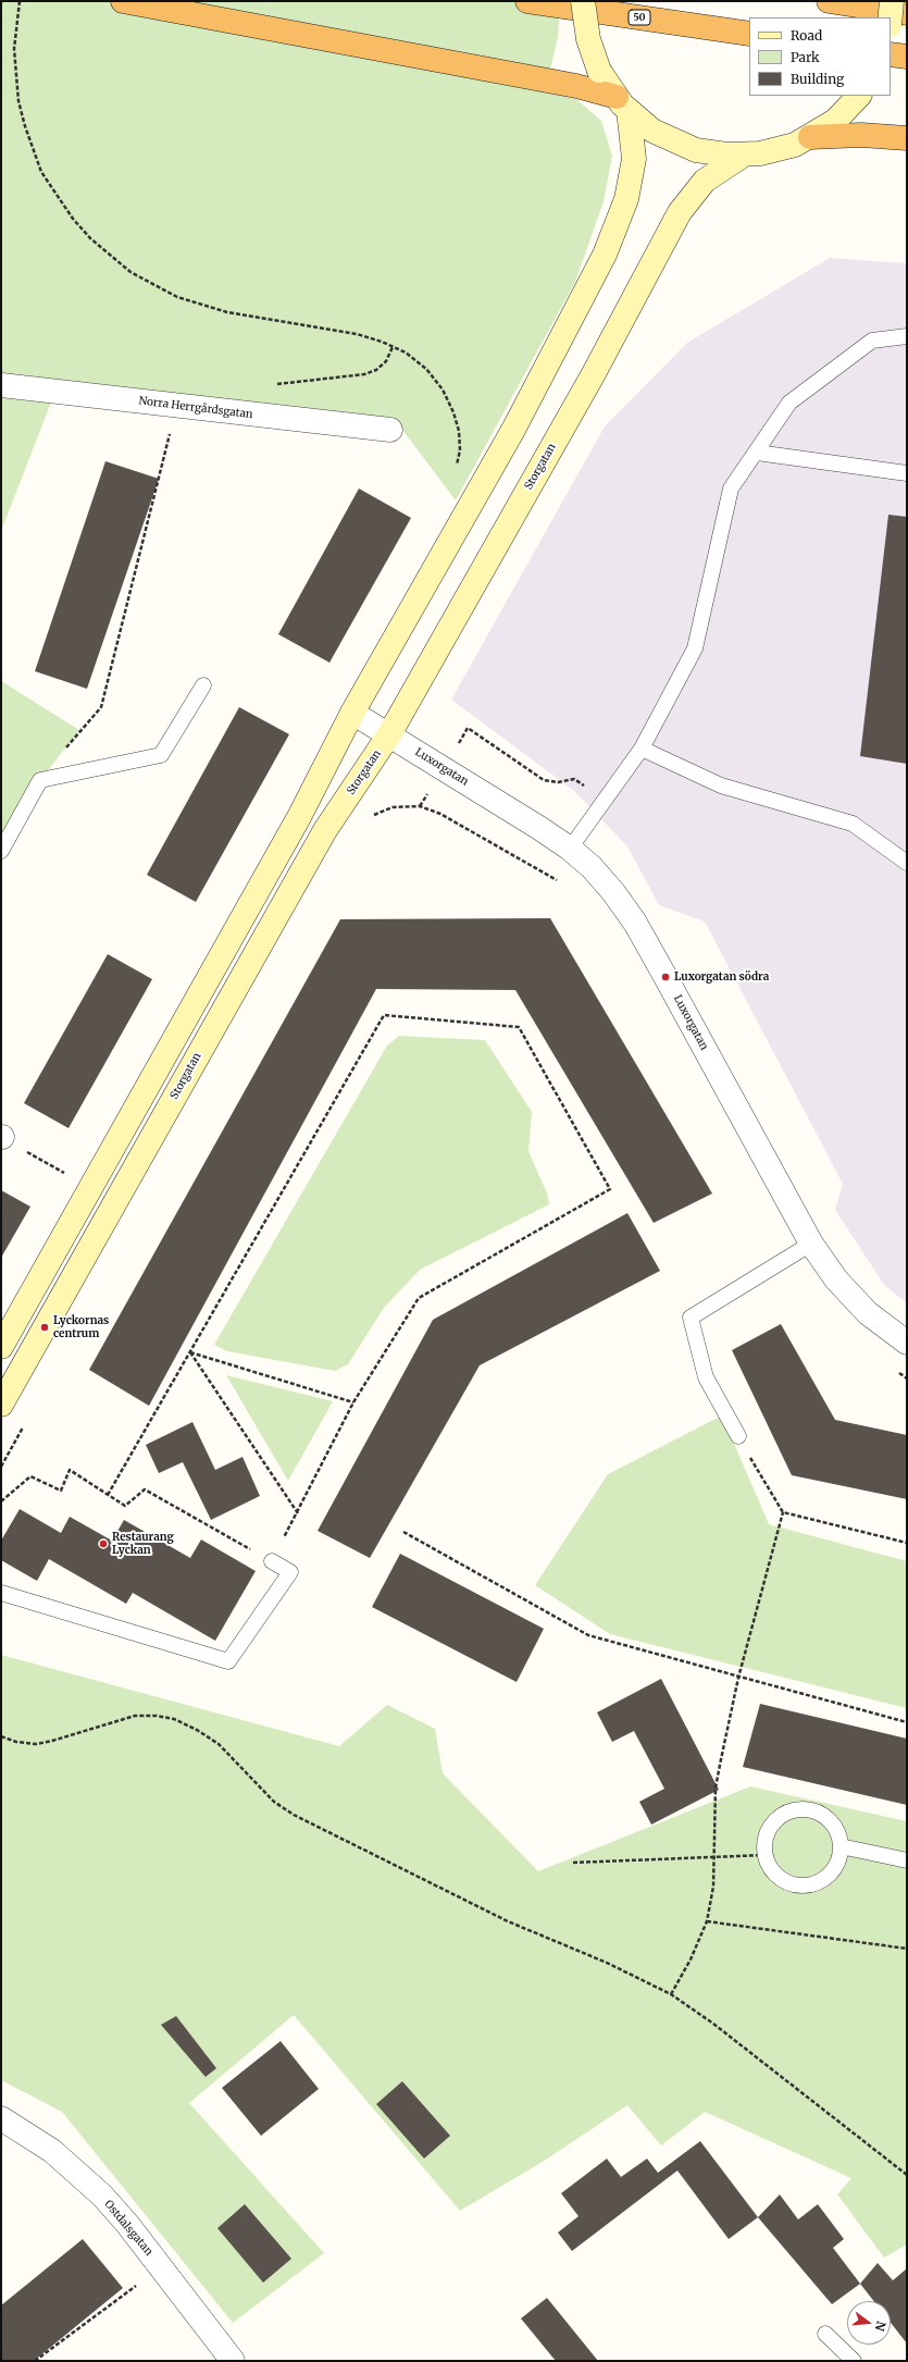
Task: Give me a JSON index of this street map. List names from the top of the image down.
{
  "streets": {
    "highway": ["50"],
    "main road": ["Storgatan"],
    "street": ["Norra Herrgårdsgatan", "Luxorgatan", "Ostdalsgatan"]
  },
  "crossings": [
    ["Storgatan", "Luxorgatan"]
  ],
  "places": ["Luxorgatan södra", "Lyckornas centrum", "Restaurang Lyckan"],
  "legend": ["Road", "Park", "Building"],
  "north": "right"
}
